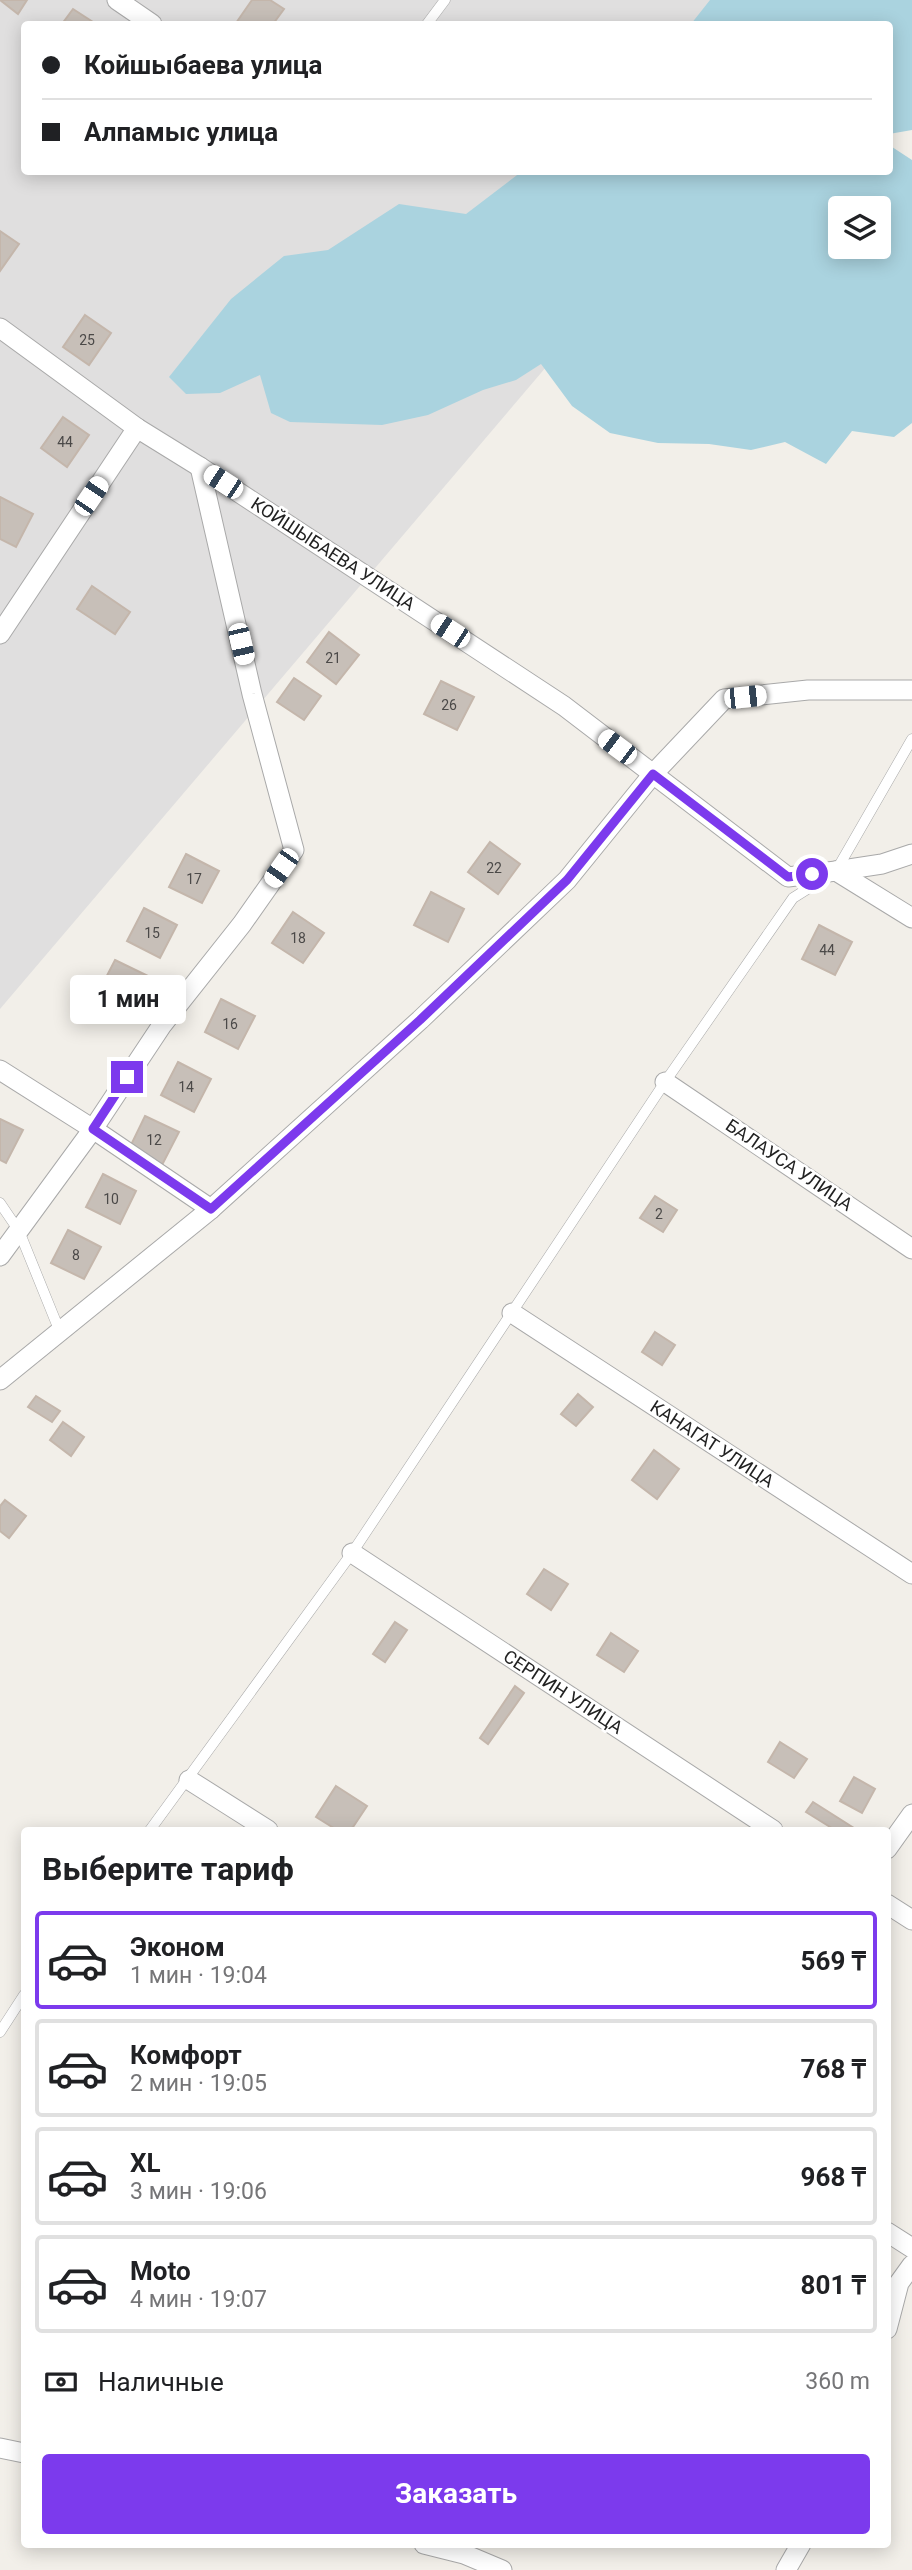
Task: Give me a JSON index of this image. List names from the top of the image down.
{
  "streets": {
    "street": [
      "КОЙШЫБАЕВА УЛИЦА",
      "БАЛАУСА УЛИЦА",
      "КАНАГАТ УЛИЦА",
      "СЕРПИН УЛИЦА"
    ]
  },
  "house_numbers": [
    "25",
    "44",
    "21",
    "26",
    "22",
    "17",
    "15",
    "18",
    "44",
    "16",
    "14",
    "12",
    "10",
    "2",
    "8"
  ],
  "page": {
    "banner": ["Койшыбаева улица", "Алпамыс улица"],
    "bubble": "1 мин",
    "heading": "Выберите тариф",
    "list": [
      {
        "name": "Эконом",
        "note": "1 мин · 19:04",
        "value": "569 ₸"
      },
      {
        "name": "Комфорт",
        "note": "2 мин · 19:05",
        "value": "768 ₸"
      },
      {
        "name": "XL",
        "note": "3 мин · 19:06",
        "value": "968 ₸"
      },
      {
        "name": "Moto",
        "note": "4 мин · 19:07",
        "value": "801 ₸"
      }
    ],
    "pay": ["Наличные", "360 m"],
    "buttons": "Заказать"
  }
}
